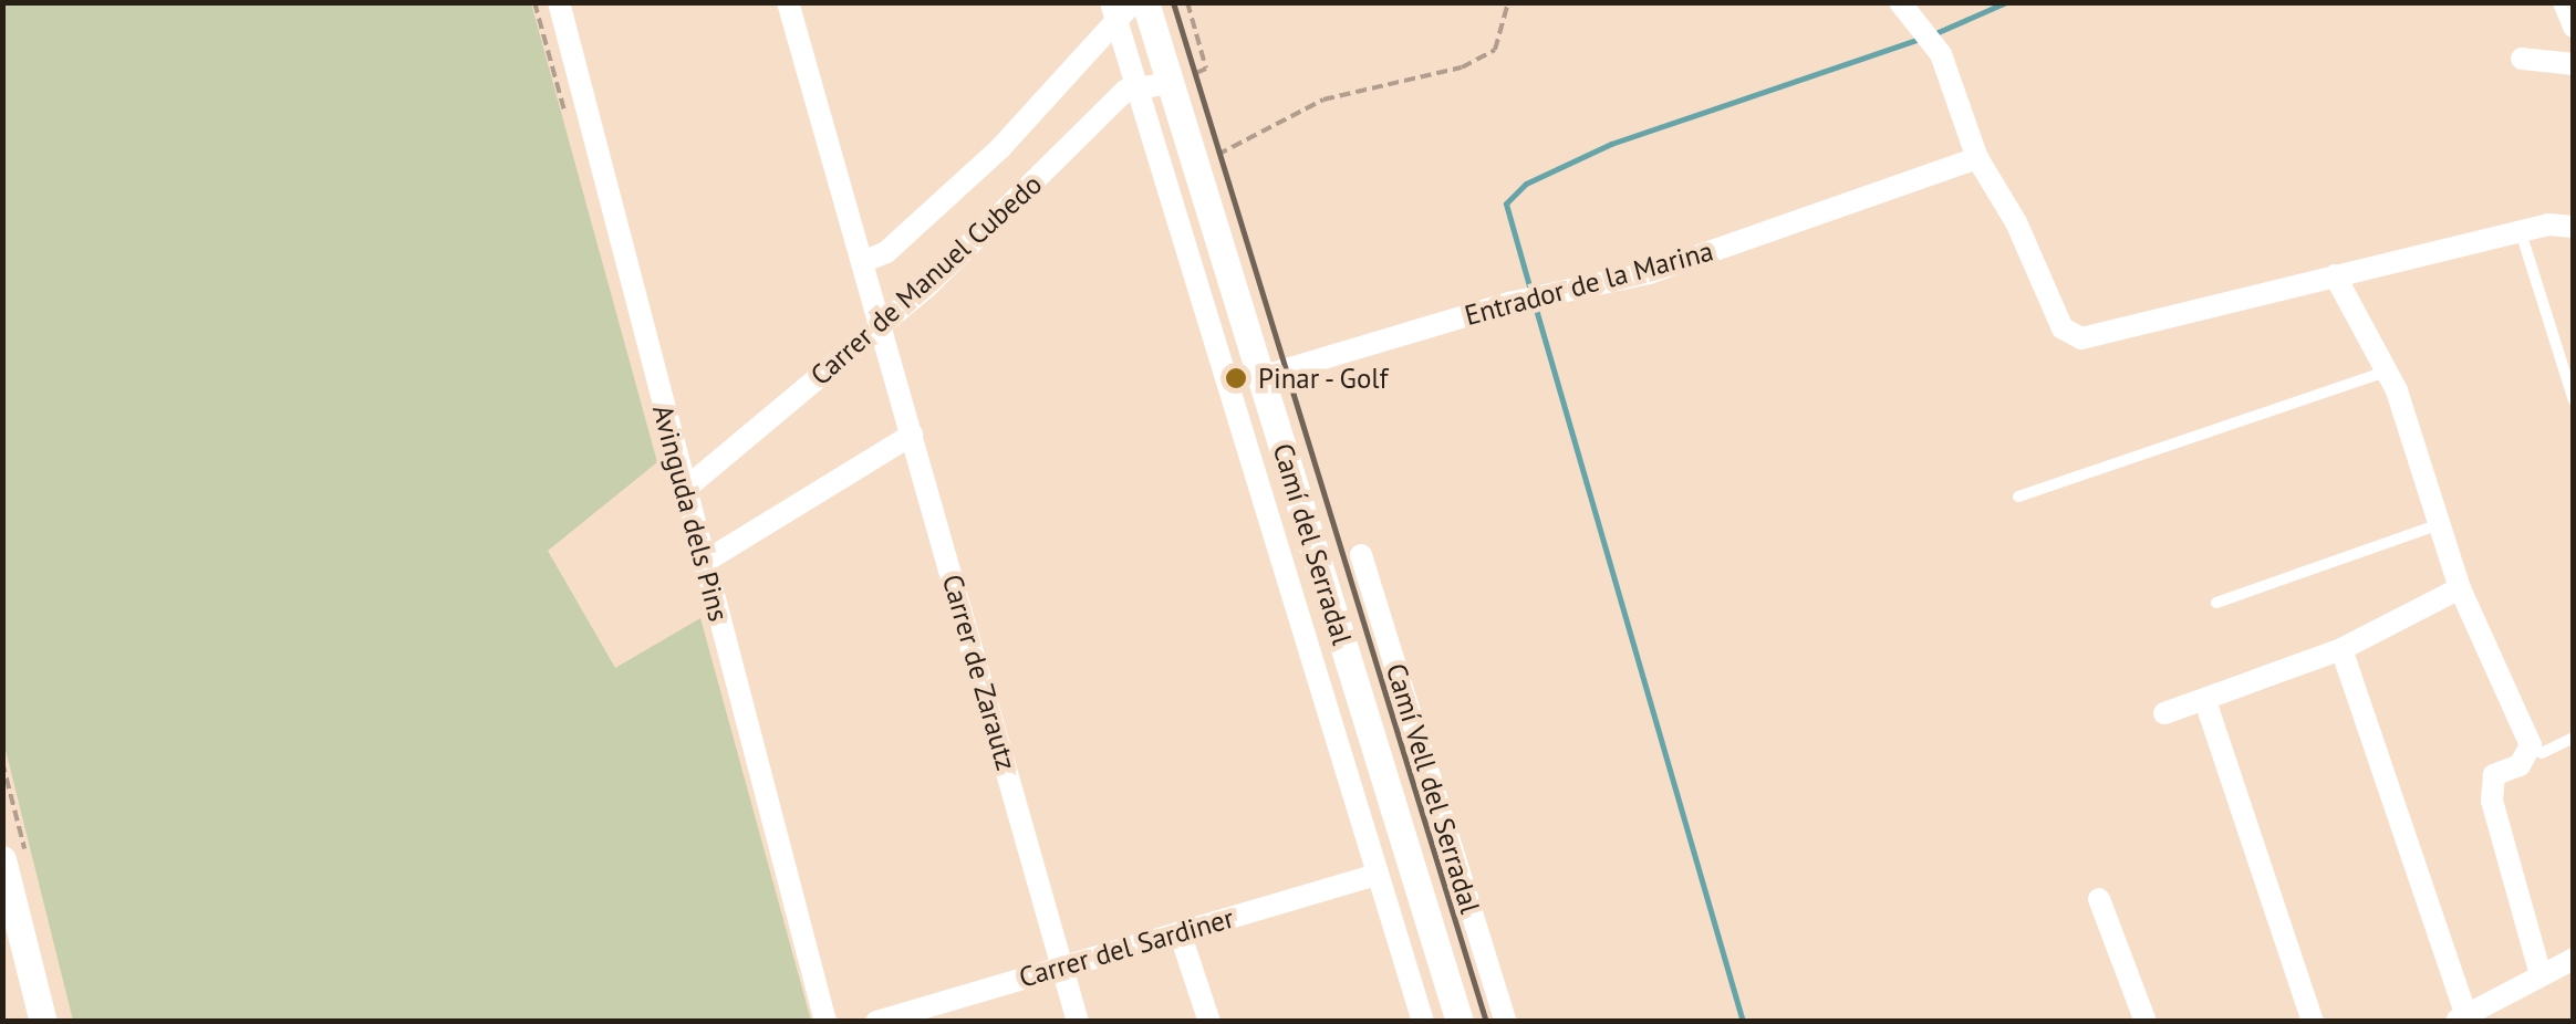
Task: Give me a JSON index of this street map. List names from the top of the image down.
{
  "streets": {
    "street": [
      "Carrer de Manuel Cubedo",
      "Entrador de la Marina",
      "Avinguda dels Pins",
      "Camí del Serradal",
      "Carrer de Zarautz",
      "Camí Vell del Serradal",
      "Carrer del Sardiner"
    ]
  },
  "crossings": [
    ["Carrer de Manuel Cubedo", "Avinguda dels Pins"],
    ["Carrer de Manuel Cubedo", "Camí del Serradal"],
    ["Carrer de Manuel Cubedo", "Carrer de Zarautz"],
    ["Entrador de la Marina", "Camí del Serradal"],
    ["Camí del Serradal", "Carrer del Sardiner"],
    ["Carrer de Zarautz", "Carrer del Sardiner"]
  ],
  "places": ["Pinar - Golf"]
}
